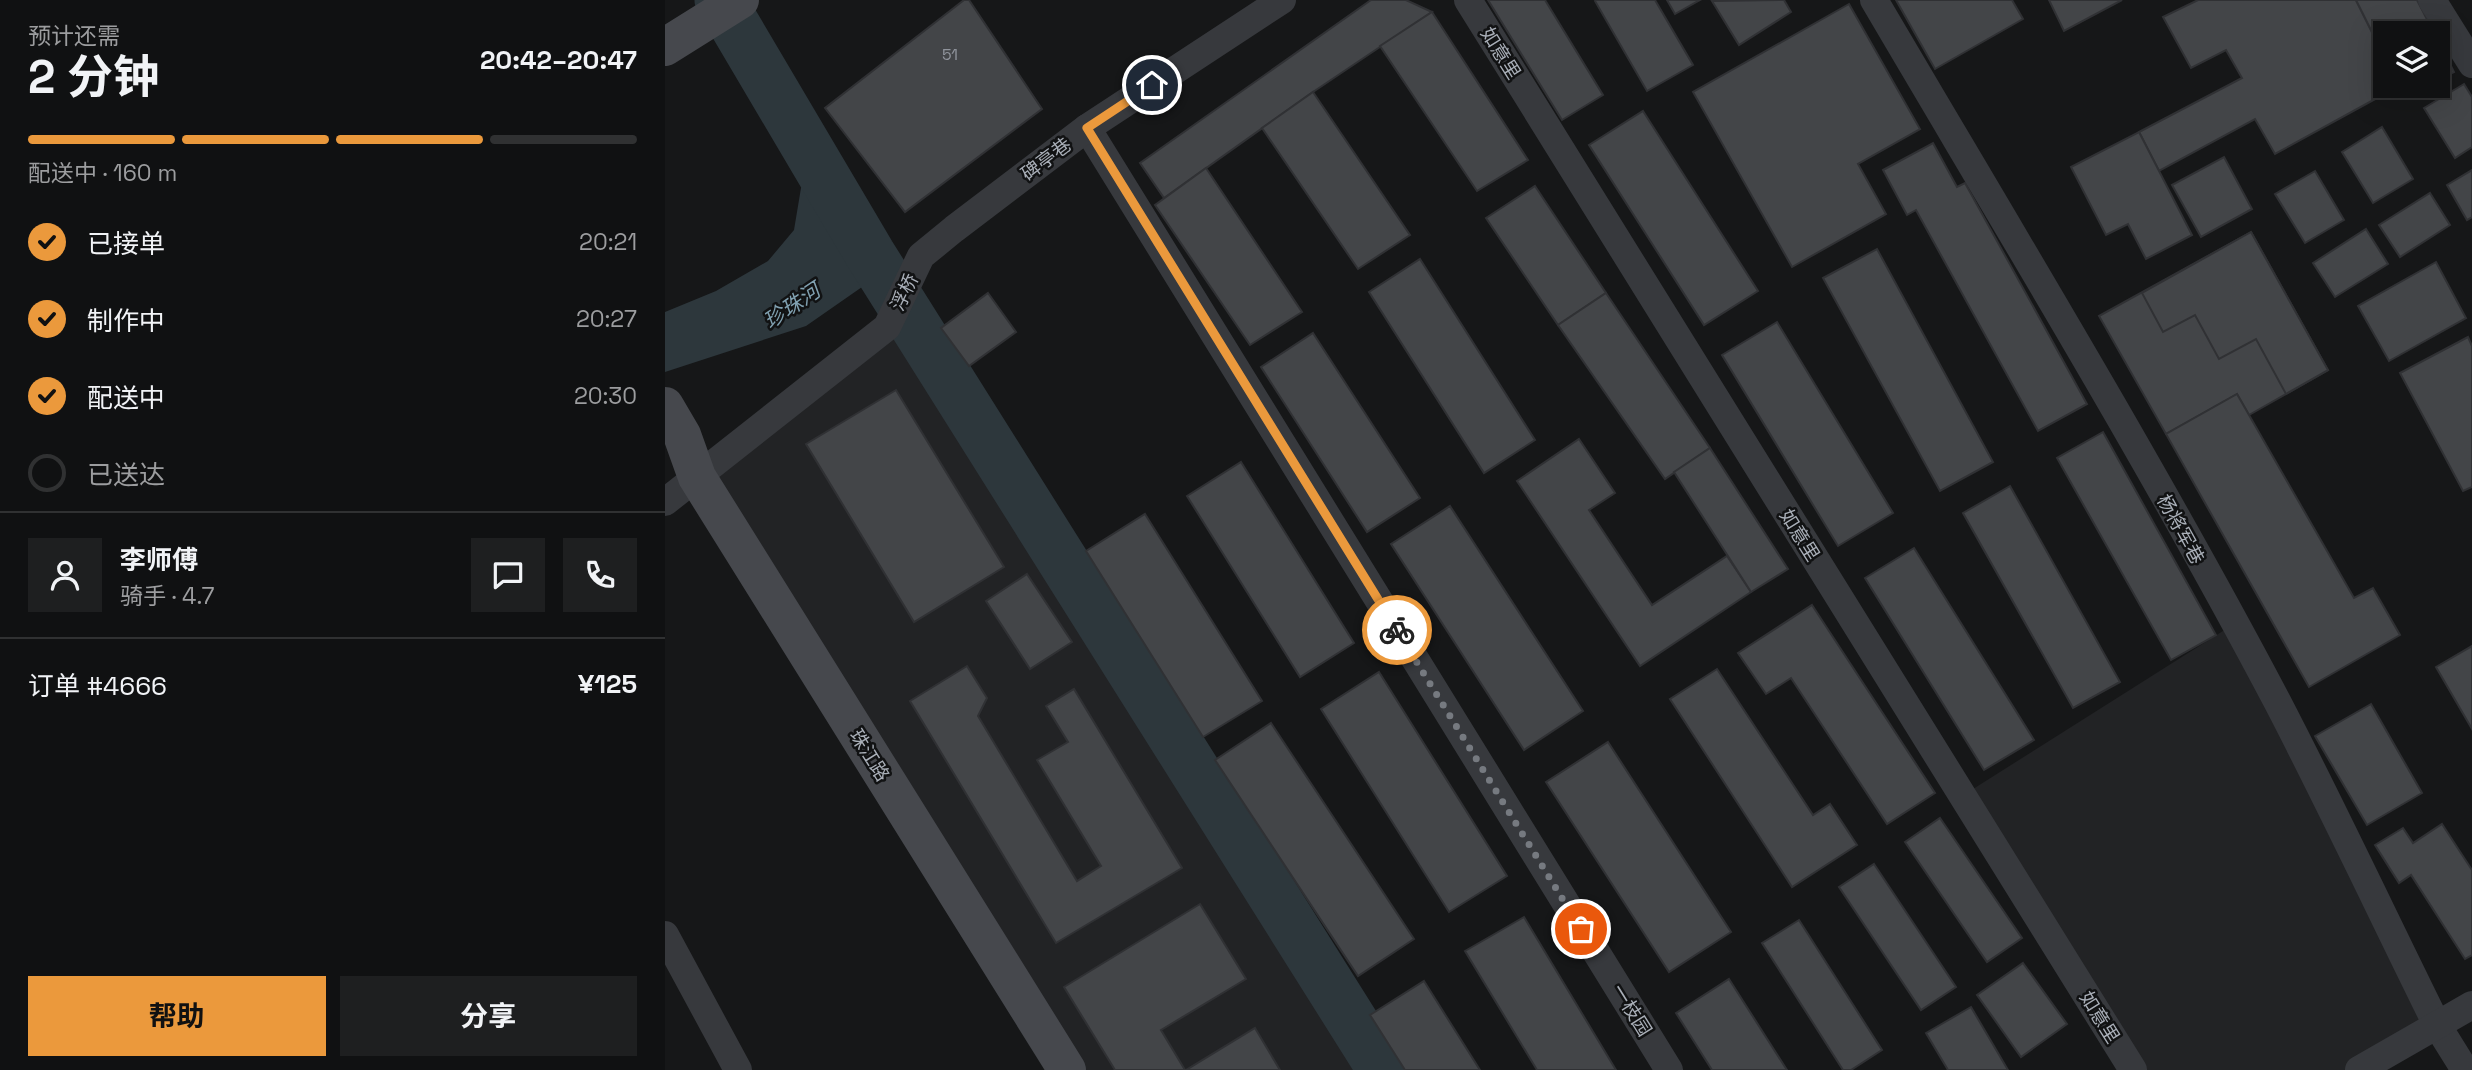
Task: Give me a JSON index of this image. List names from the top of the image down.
{
  "streets": {
    "main road": ["珠江路"],
    "street": [
      "如意里",
      "碑亭巷",
      "浮桥",
      "杨将军巷",
      "一枝园"
    ]
  },
  "crossings": [
    ["碑亭巷", "浮桥"],
    ["碑亭巷", "一枝园"],
    ["浮桥", "珠江路"]
  ],
  "water": ["珍珠河"],
  "house_numbers": ["51"],
  "page": {
    "heading": ["2 分钟", "预计还需", "20:42–20:47"],
    "panel": [
      "李师傅",
      "骑手 · 4.7",
      "订单 #4666",
      "¥125"
    ],
    "bar": "配送中 · 160 m",
    "list": [
      ["已接单", "20:21"],
      ["制作中", "20:27"],
      ["配送中", "20:30"],
      "已送达"
    ],
    "buttons": ["帮助", "分享"]
  }
}
